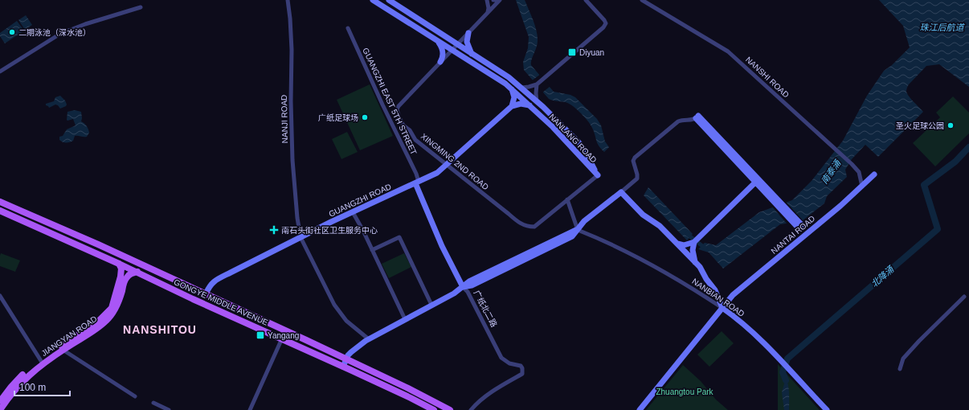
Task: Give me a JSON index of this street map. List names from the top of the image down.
{
  "streets": {
    "main road": ["GONGYE MIDDLE AVENUE", "JIANGYAN ROAD"],
    "street": [
      "NANSHI ROAD",
      "GUANGZHI EAST 5TH STREET",
      "NANJI ROAD",
      "NANLANG ROAD",
      "XINGMING 2ND ROAD",
      "GUANGZHI ROAD",
      "NANTAI ROAD",
      "NANBIAN ROAD",
      "广纸北二路"
    ]
  },
  "crossings": [
    ["NANSHI ROAD", "NANTAI ROAD"],
    ["GUANGZHI EAST 5TH STREET", "GUANGZHI ROAD"],
    ["GUANGZHI EAST 5TH STREET", "广纸北二路"],
    ["NANJI ROAD", "GUANGZHI ROAD"],
    ["NANLANG ROAD", "XINGMING 2ND ROAD"],
    ["XINGMING 2ND ROAD", "GUANGZHI ROAD"],
    ["GUANGZHI ROAD", "广纸北二路"],
    ["NANTAI ROAD", "NANBIAN ROAD"],
    ["GONGYE MIDDLE AVENUE", "JIANGYAN ROAD"]
  ],
  "districts": ["NANSHITOU"],
  "water": ["珠江后航道", "南泰涌", "北降涌"],
  "parks": ["Zhuangtou Park"],
  "places": {
    "other": ["二期泳池（深水池）", "广纸足球场", "圣火足球公园"],
    "transit": ["Diyuan", "Yangang"],
    "health": ["南石头街社区卫生服务中心"]
  },
  "scale_bar": "100 m"
}
